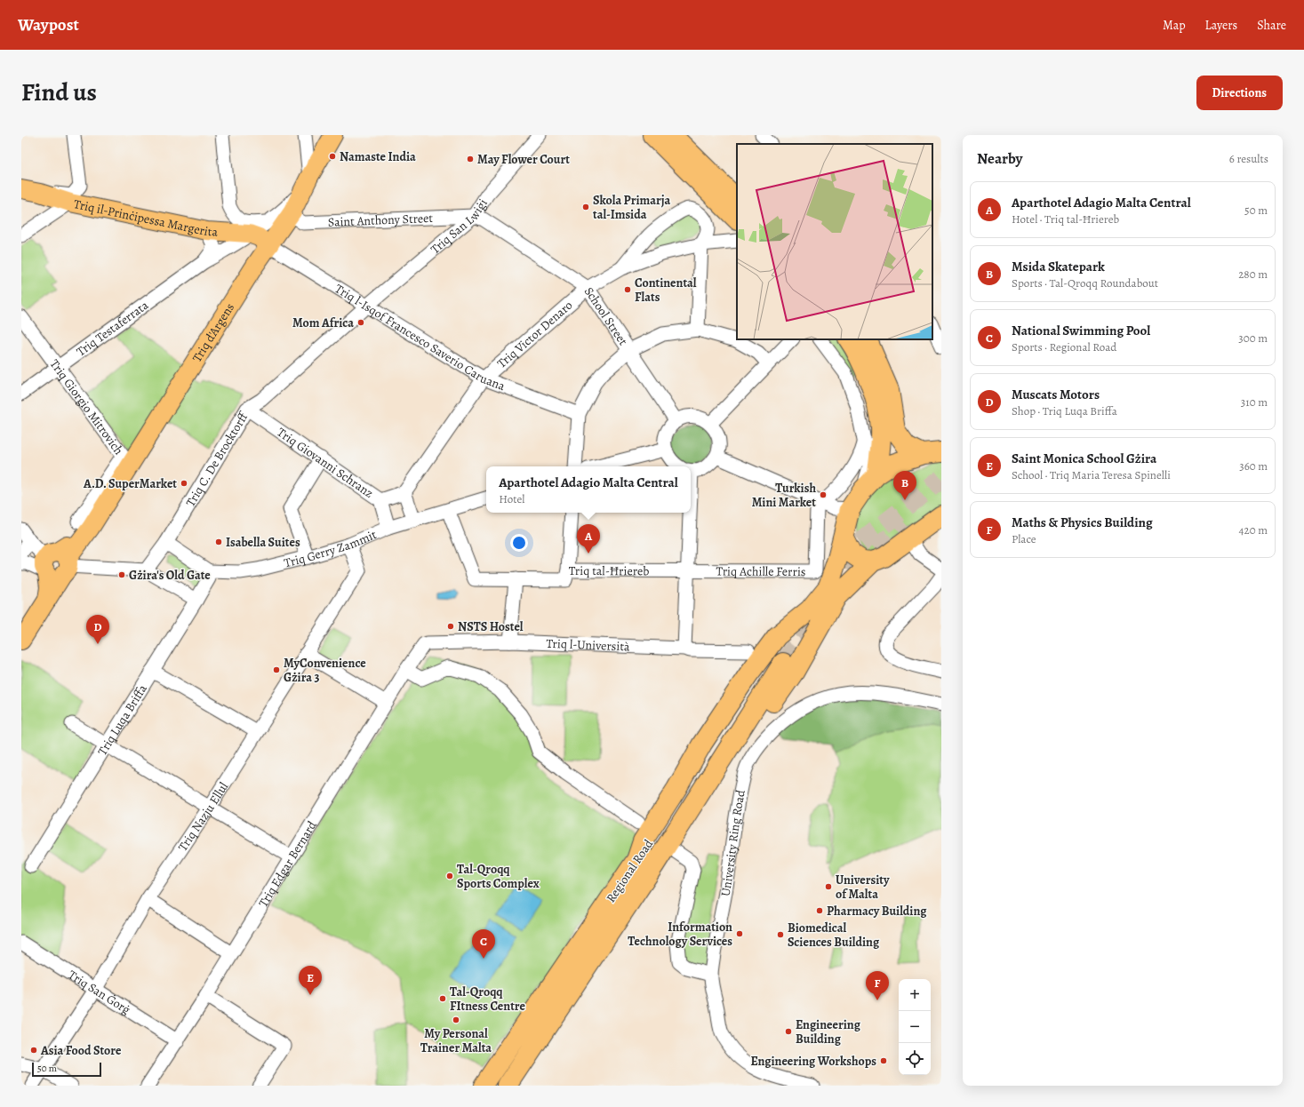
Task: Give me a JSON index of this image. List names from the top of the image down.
{
  "streets": {
    "highway": ["Regional Road"],
    "main road": ["Triq il-Prinċipessa Margerita", "Triq d'Argens"],
    "street": [
      "Saint Anthony Street",
      "Triq San Lwiġi",
      "School Street",
      "Triq Testaferrata",
      "Triq Victor Denaro",
      "Triq l-Isqof Francesco Saverio Caruana",
      "Triq Giorgio Mitrovich",
      "Triq C. De Brocktorff",
      "Triq Giovanni Schranz",
      "Triq Gerry Zammit",
      "Triq Achille Ferris",
      "Triq tal-Ħriereb",
      "Triq l-Università",
      "Triq Luqa Briffa",
      "Triq Nazju Ellul",
      "University Ring Road",
      "Triq Edgar Bernard",
      "Triq San Ġorġ"
    ]
  },
  "crossings": [
    ["Triq il-Prinċipessa Margerita", "Triq Testaferrata"],
    ["Triq il-Prinċipessa Margerita", "Triq d'Argens"],
    ["Triq il-Prinċipessa Margerita", "Triq l-Isqof Francesco Saverio Caruana"],
    ["Saint Anthony Street", "Triq San Lwiġi"],
    ["Saint Anthony Street", "School Street"],
    ["Saint Anthony Street", "Triq d'Argens"],
    ["Triq San Lwiġi", "School Street"],
    ["Triq San Lwiġi", "Triq l-Isqof Francesco Saverio Caruana"],
    ["Triq San Lwiġi", "Triq C. De Brocktorff"],
    ["School Street", "Triq Victor Denaro"],
    ["Triq Testaferrata", "Triq d'Argens"],
    ["Triq Testaferrata", "Triq Giorgio Mitrovich"],
    ["Triq d'Argens", "Triq l-Isqof Francesco Saverio Caruana"],
    ["Triq d'Argens", "Triq Giorgio Mitrovich"],
    ["Triq Victor Denaro", "Triq l-Isqof Francesco Saverio Caruana"],
    ["Triq l-Isqof Francesco Saverio Caruana", "Triq C. De Brocktorff"],
    ["Triq C. De Brocktorff", "Triq Giovanni Schranz"],
    ["Triq Giovanni Schranz", "Triq Gerry Zammit"],
    ["Triq Gerry Zammit", "Triq tal-Ħriereb"],
    ["Triq Gerry Zammit", "Triq Luqa Briffa"],
    ["Triq Gerry Zammit", "Triq Nazju Ellul"],
    ["Triq Achille Ferris", "Triq tal-Ħriereb"],
    ["Triq l-Università", "Triq Edgar Bernard"],
    ["Triq Nazju Ellul", "Triq San Ġorġ"],
    ["Triq Edgar Bernard", "Triq San Ġorġ"]
  ],
  "places": [
    "Namaste India",
    "May Flower Court",
    "Skola Primarja tal-Imsida",
    "Continental Flats",
    "Mom Africa",
    "A.D. SuperMarket",
    "Turkish Mini Market",
    "Isabella Suites",
    "Gżira's Old Gate",
    "NSTS Hostel",
    "MyConvenience Gżira 3",
    "Tal-Qroqq Sports Complex",
    "University of Malta",
    "Pharmacy Building",
    "Information Technology Services",
    "Biomedical Sciences Building",
    "Tal-Qroqq FItness Centre",
    "My Personal Trainer Malta",
    "Engineering Building",
    "Asia Food Store",
    "Engineering Workshops"
  ],
  "scale_bar": "50 m",
  "page": {
    "header": "Waypost",
    "nav": ["Map", "Layers", "Share"],
    "title": "Find us",
    "buttons": "Directions",
    "heading": ["Nearby", "6 results"],
    "list": [
      {
        "mark": "A",
        "name": "Aparthotel Adagio Malta Central",
        "note": "Hotel · Triq tal-Ħriereb",
        "value": "50 m"
      },
      {
        "mark": "B",
        "name": "Msida Skatepark",
        "note": "Sports · Tal-Qroqq Roundabout",
        "value": "280 m"
      },
      {
        "mark": "C",
        "name": "National Swimming Pool",
        "note": "Sports · Regional Road",
        "value": "300 m"
      },
      {
        "mark": "D",
        "name": "Muscats Motors",
        "note": "Shop · Triq Luqa Briffa",
        "value": "310 m"
      },
      {
        "mark": "E",
        "name": "Saint Monica School Gżira",
        "note": "School · Triq Maria Teresa Spinelli",
        "value": "360 m"
      },
      {
        "mark": "F",
        "name": "Maths & Physics Building",
        "note": "Place",
        "value": "420 m"
      }
    ],
    "popup": ["Aparthotel Adagio Malta Central", "Hotel"],
    "pins": [
      "B",
      "A",
      "D",
      "C",
      "E",
      "F"
    ],
    "map_buttons": ["+", "−"],
    "scale": "50 m"
  }
}
